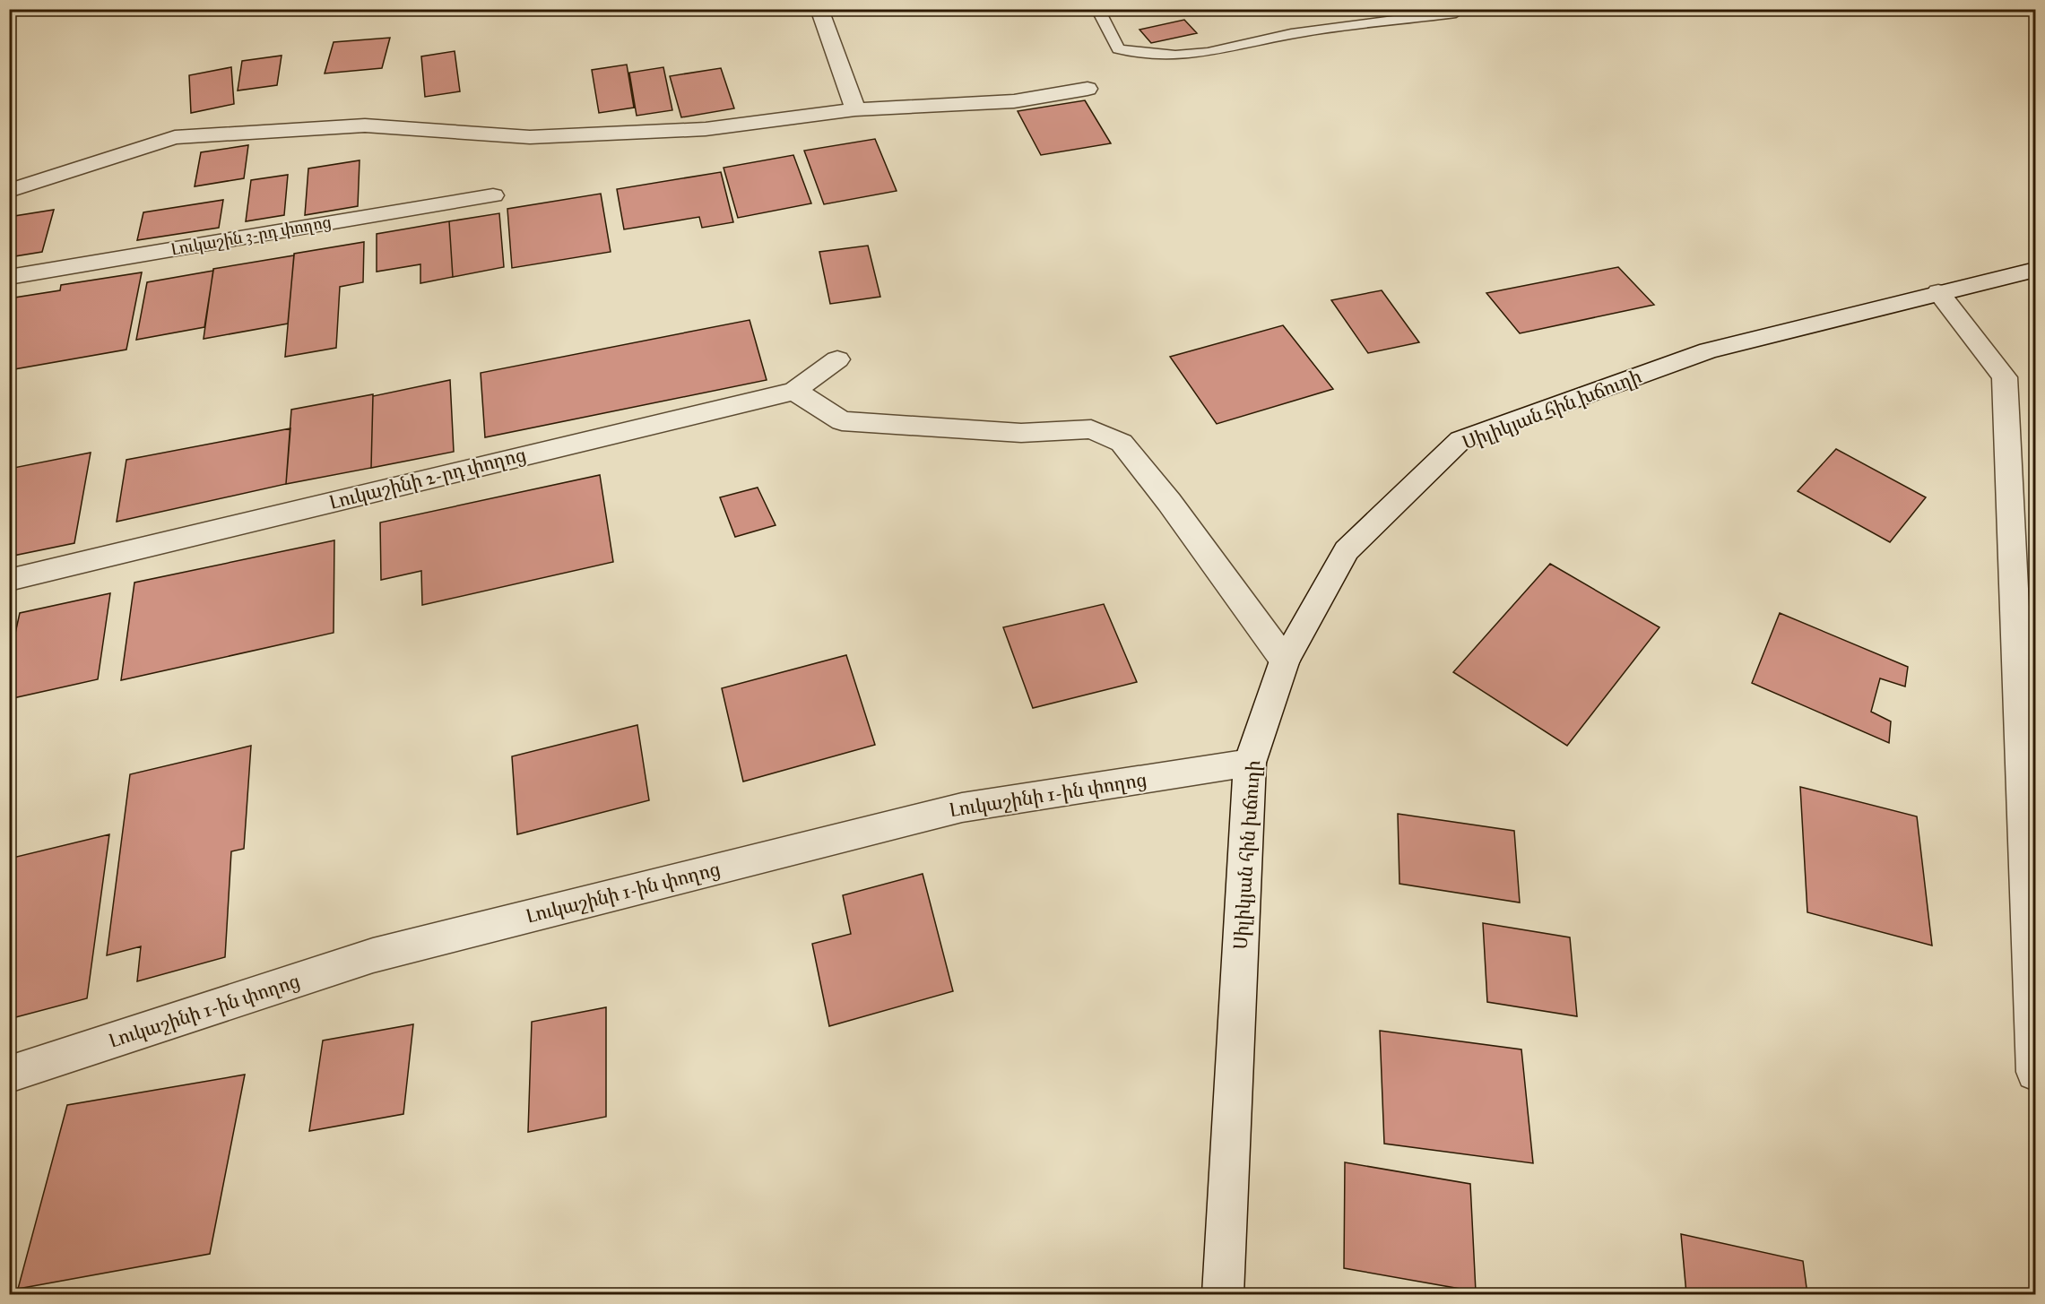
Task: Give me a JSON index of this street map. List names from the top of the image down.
{
  "streets": {
    "street": [
      "Լուկաշին 3-րդ փողոց",
      "Սիլիկյան հին խճուղի",
      "Լուկաշինի 2-րդ փողոց",
      "Լուկաշինի 1-ին փողոց"
    ]
  },
  "crossings": [
    ["Սիլիկյան հին խճուղի", "Լուկաշինի 1-ին փողոց"]
  ]
}
